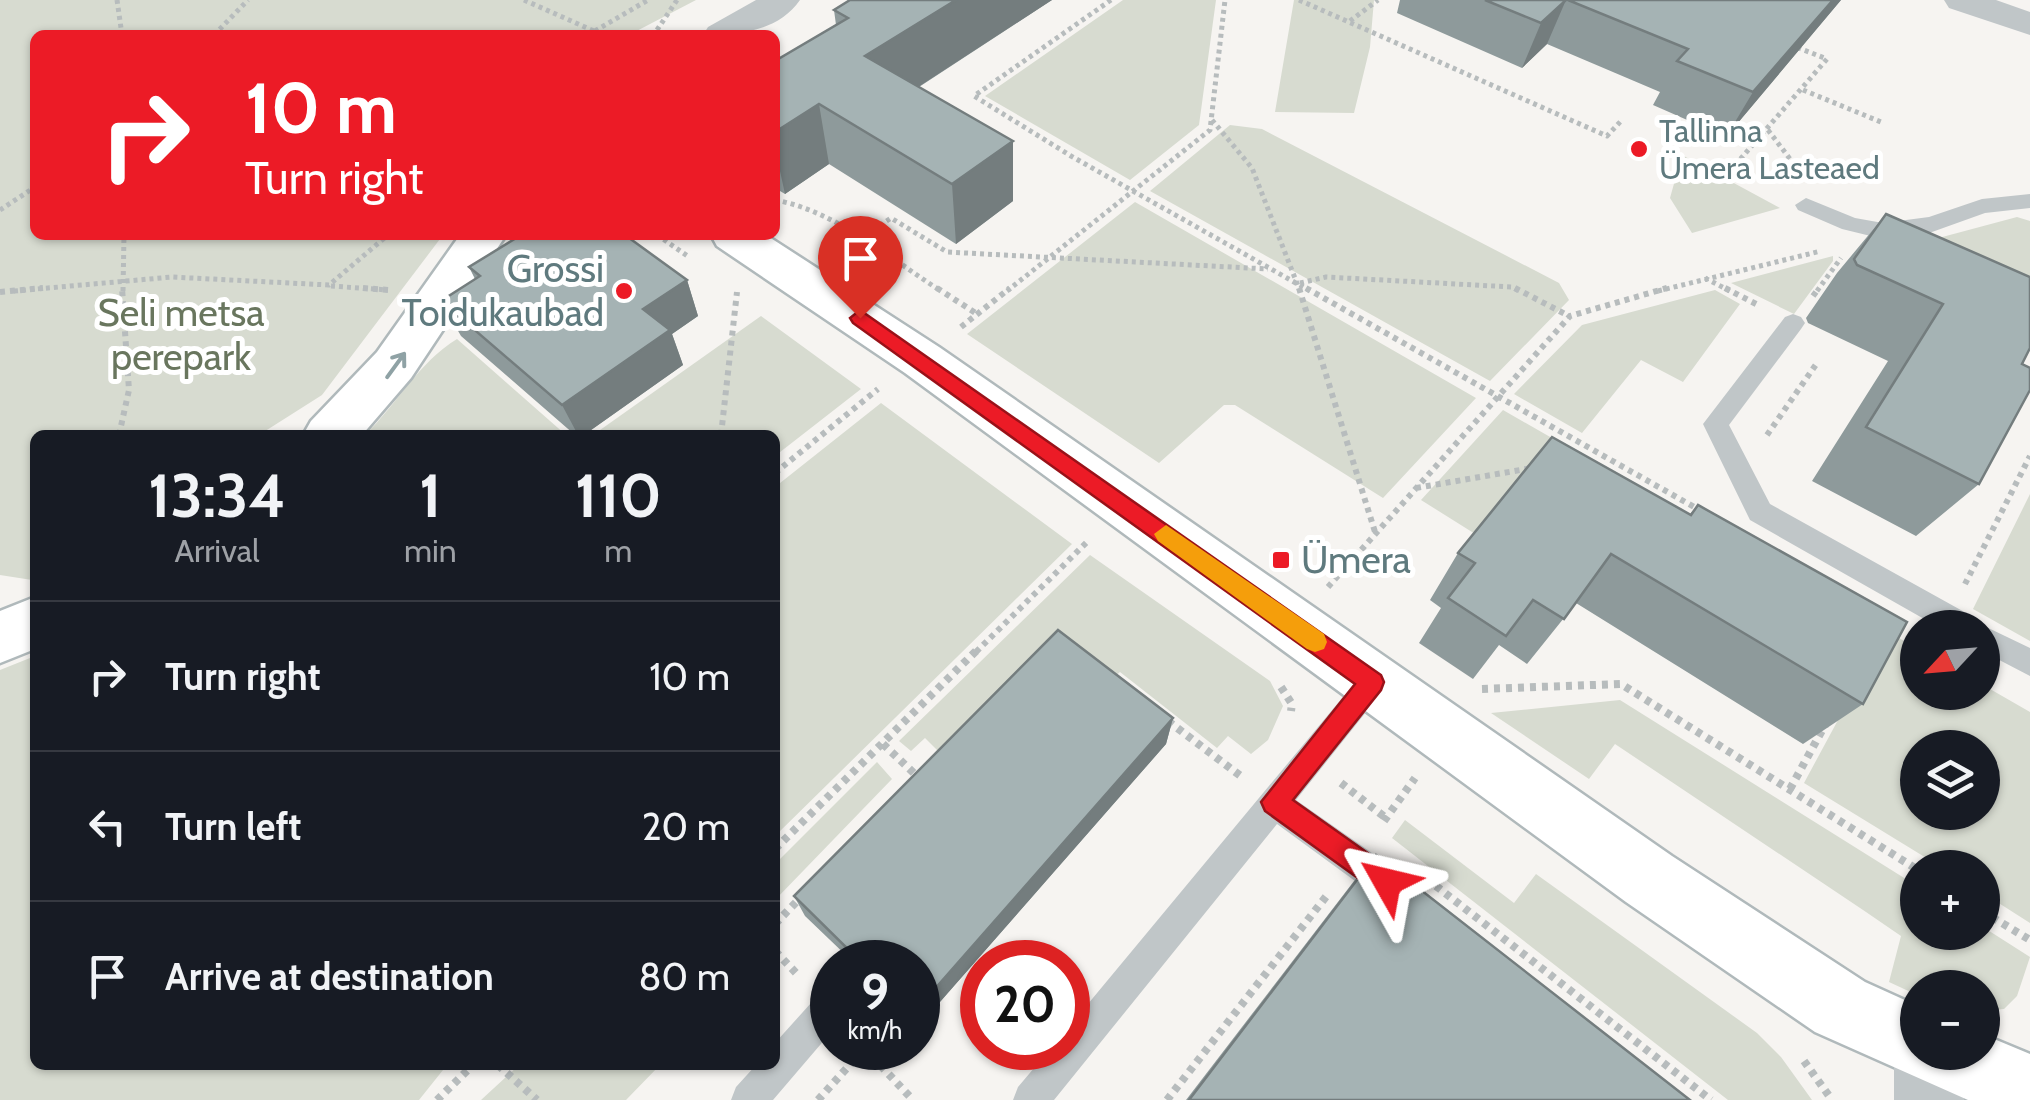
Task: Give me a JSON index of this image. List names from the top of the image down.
{
  "parks": ["Seli metsa perepark"],
  "places": {
    "other": ["Tallinna Ümera Lasteaed", "Grossi Toidukaubad"],
    "transit": ["Ümera"]
  },
  "north": "bottom left",
  "page": {
    "turn": ["10 m", "Turn right"],
    "eta": [
      "13:34",
      "Arrival",
      "1",
      "min",
      "110",
      "m"
    ],
    "list": [
      {
        "name": "Turn right",
        "value": "10 m"
      },
      {
        "name": "Turn left",
        "value": "20 m"
      },
      {
        "name": "Arrive at destination",
        "value": "80 m"
      }
    ],
    "map_buttons": ["+", "−"],
    "speed": "9 km/h",
    "limit": "20"
  }
}
